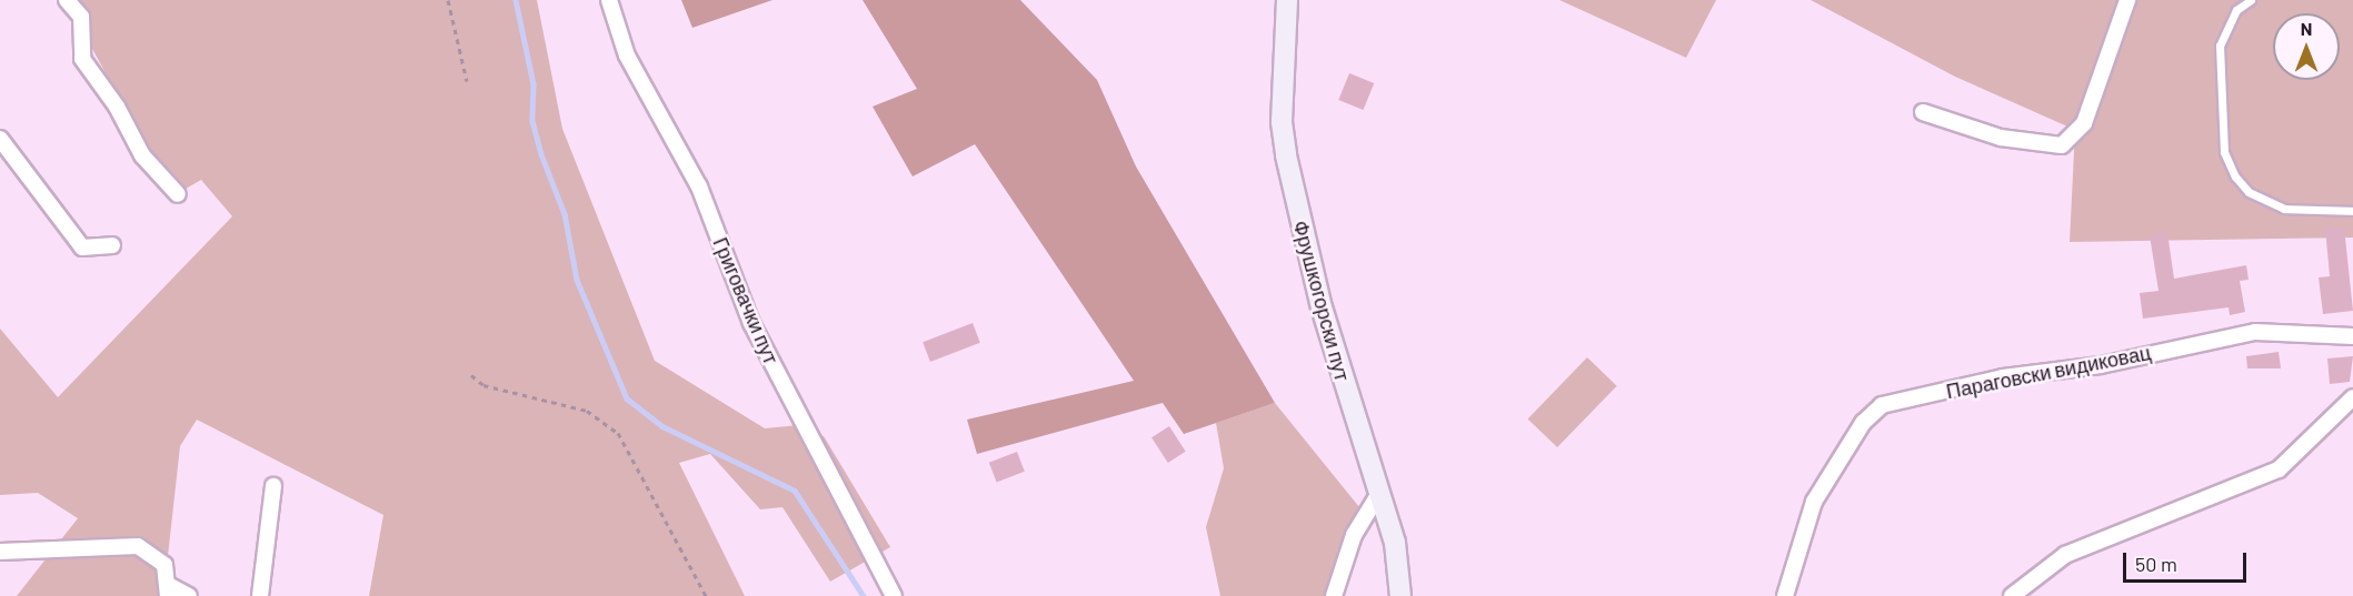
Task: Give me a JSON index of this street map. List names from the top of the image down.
{
  "streets": {
    "street": ["Григовачки пут", "Фрушкогорски пут", "Параговски видиковац"]
  },
  "scale_bar": "50 m",
  "north": "top"
}
